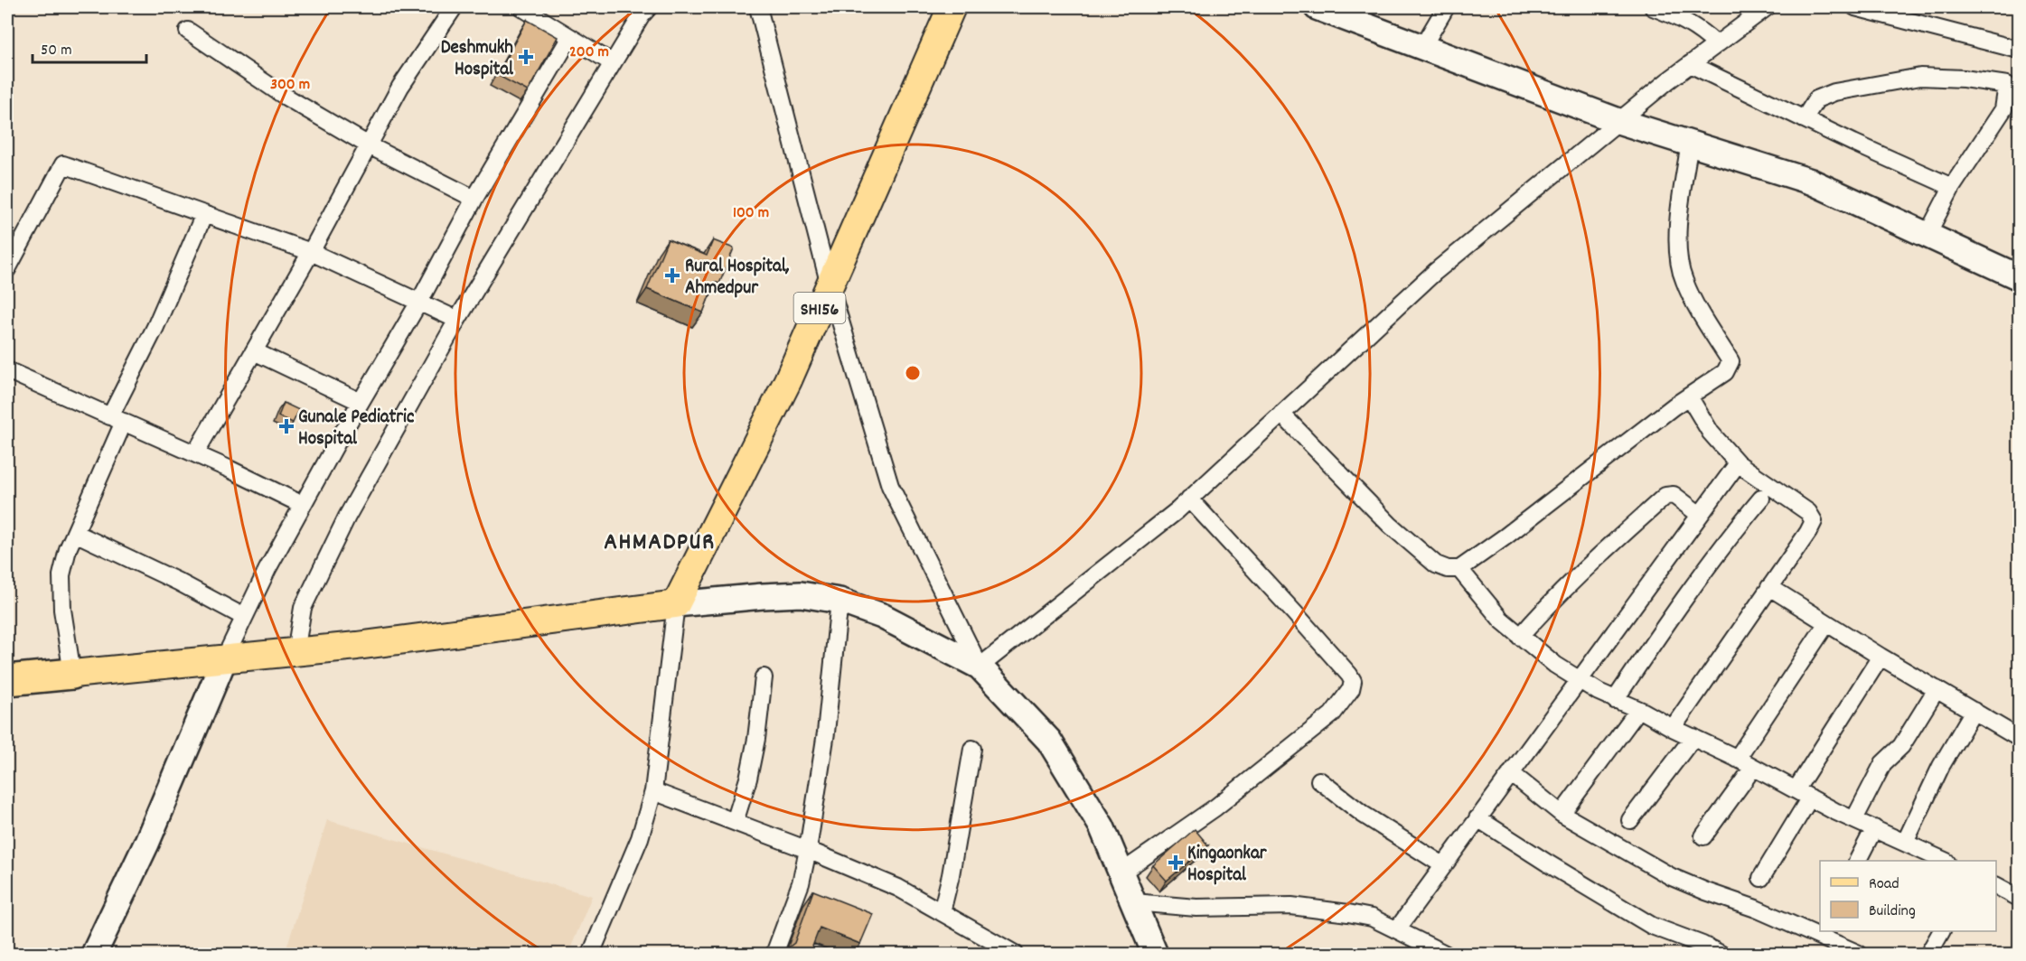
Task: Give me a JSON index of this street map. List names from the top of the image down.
{
  "streets": {
    "main road": ["SH156"]
  },
  "districts": ["AHMADPUR"],
  "places": {
    "health": [
      "Deshmukh Hospital",
      "Rural Hospital, Ahmedpur",
      "Gunale Pediatric Hospital",
      "Kingaonkar Hospital"
    ]
  },
  "legend": ["Road", "Building"],
  "scale_bar": "50 m",
  "rings": ["200 m", "300 m", "100 m"]
}
